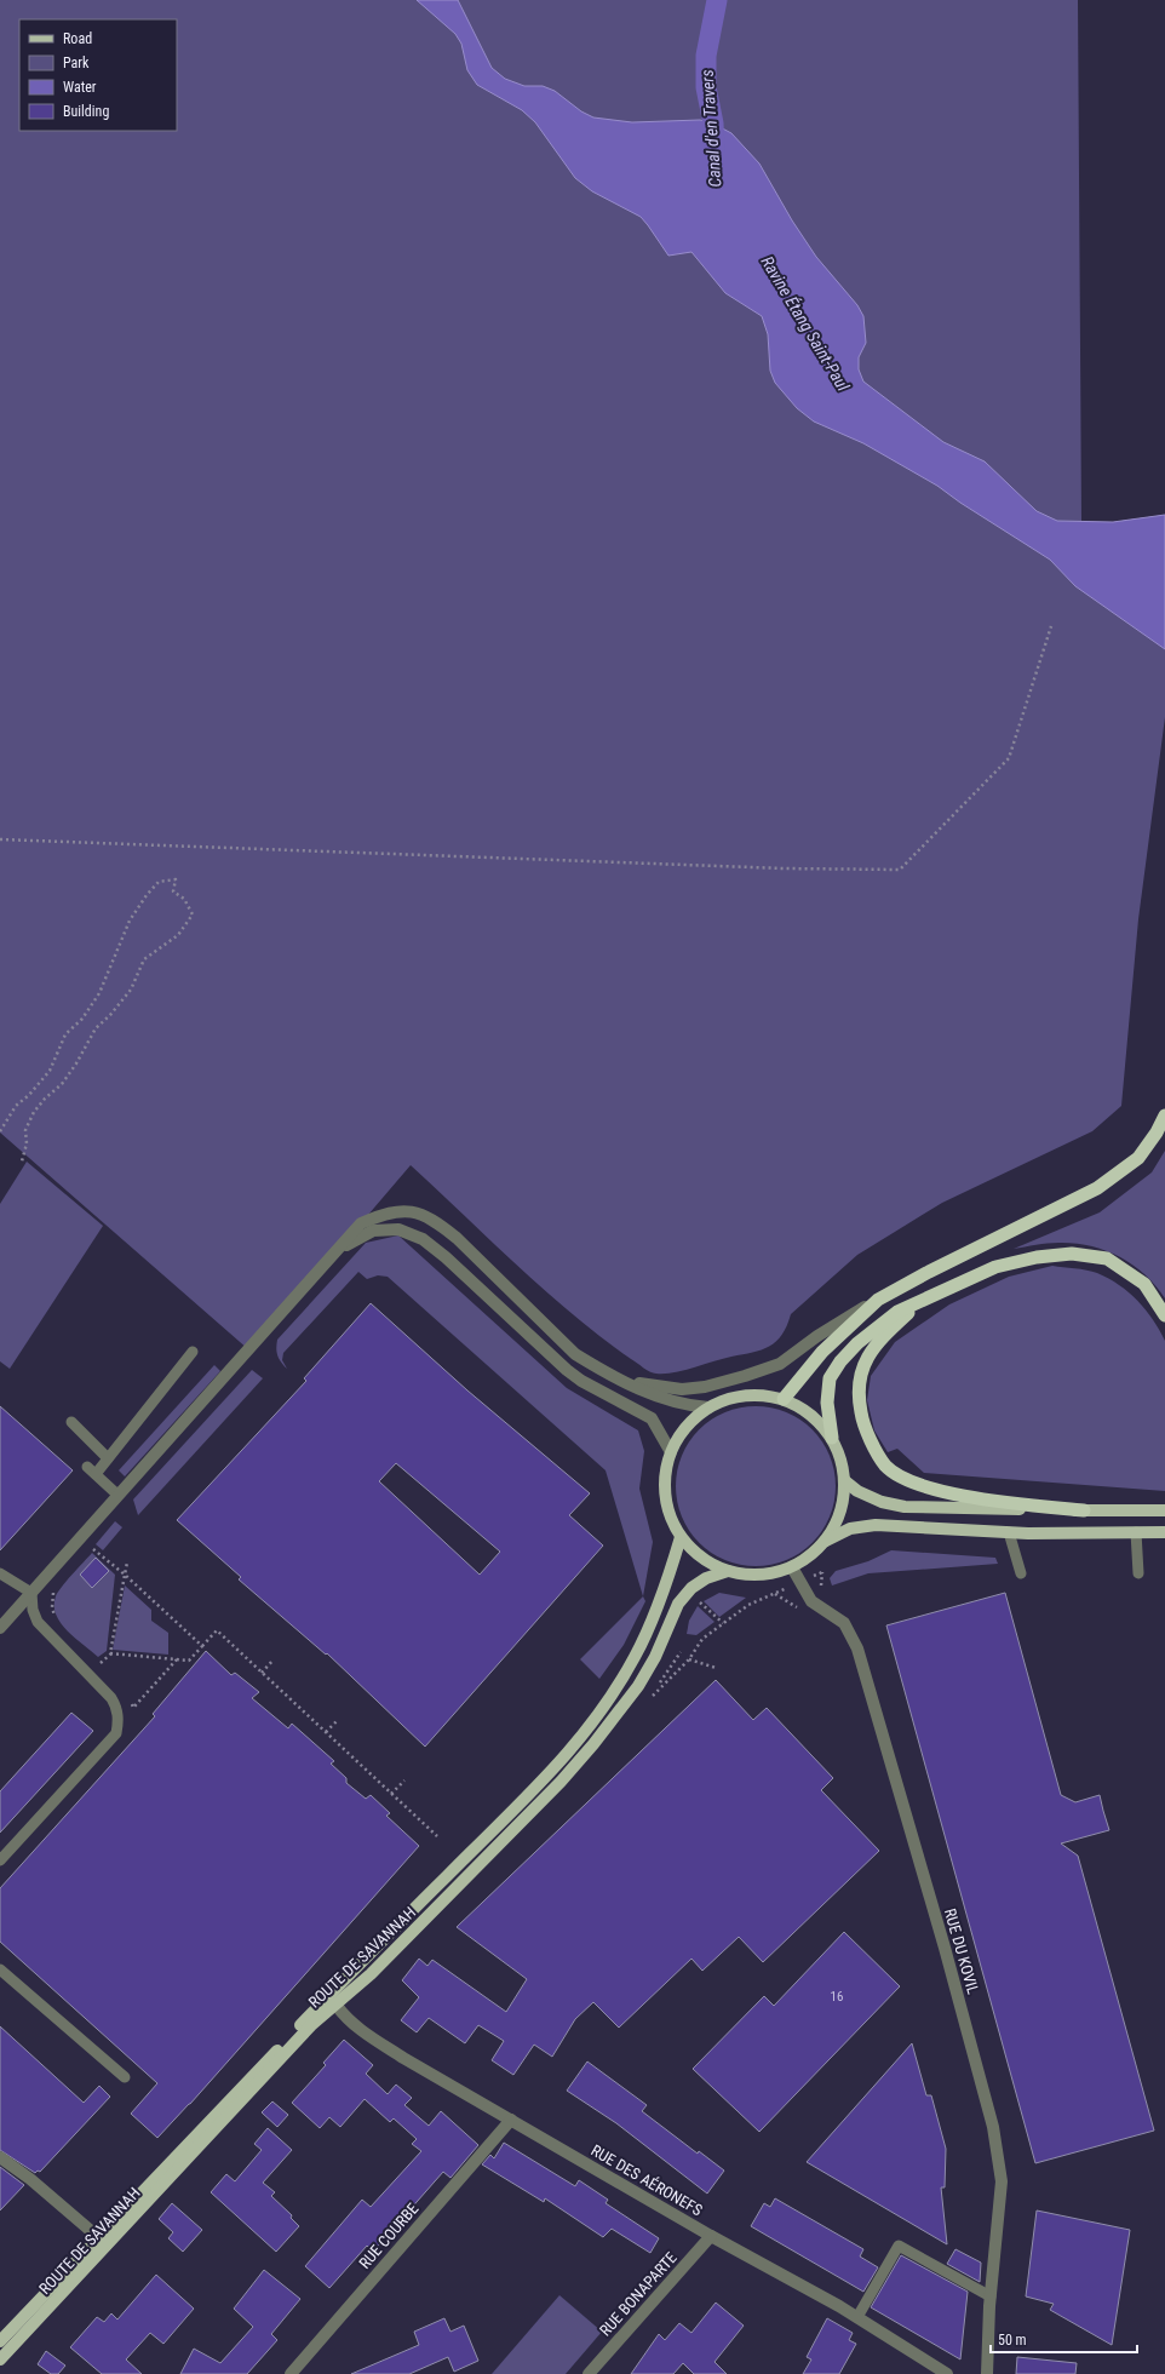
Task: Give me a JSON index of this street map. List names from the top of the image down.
{
  "streets": {
    "main road": ["ROUTE DE SAVANNAH"],
    "street": [
      "RUE DU KOVIL",
      "RUE DES AÉRONEFS",
      "RUE COURBE",
      "RUE BONAPARTE"
    ]
  },
  "crossings": [
    ["ROUTE DE SAVANNAH", "RUE DES AÉRONEFS"],
    ["RUE DES AÉRONEFS", "RUE COURBE"],
    ["RUE DES AÉRONEFS", "RUE BONAPARTE"]
  ],
  "water": ["Canal d'en Travers", "Ravine Étang Saint-Paul"],
  "house_numbers": ["16"],
  "legend": [
    "Road",
    "Park",
    "Water",
    "Building"
  ],
  "scale_bar": "50 m"
}
